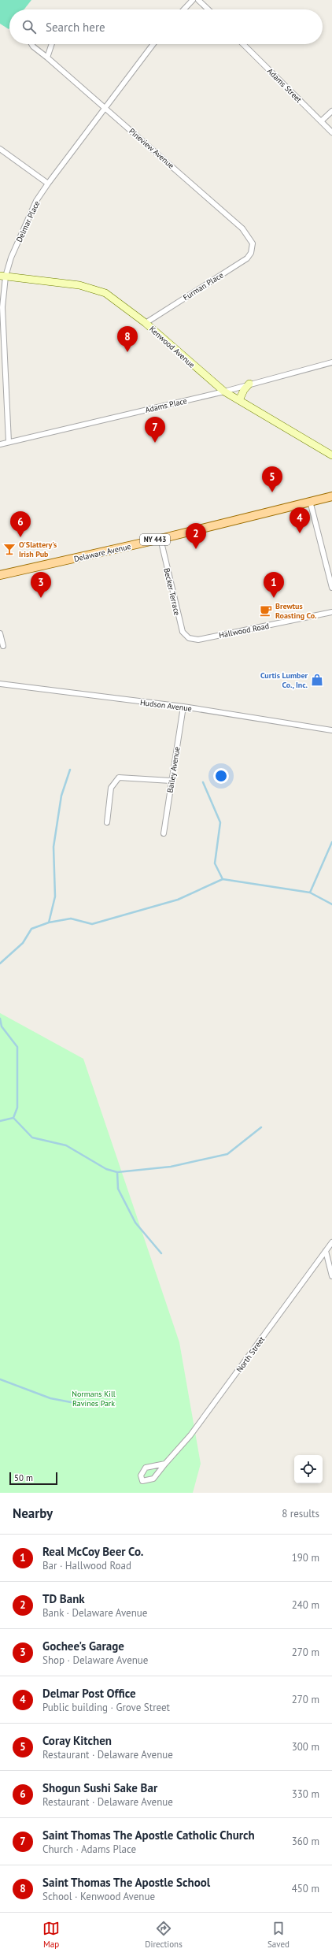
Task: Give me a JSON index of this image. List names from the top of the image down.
{
  "streets": {
    "main road": ["NY 443", "Delaware Avenue"],
    "street": [
      "Adams Street",
      "Pineview Avenue",
      "Delmar Place",
      "Furman Place",
      "Kenwood Avenue",
      "Adams Place",
      "Becker Terrace",
      "Hallwood Road",
      "Hudson Avenue",
      "Bailey Avenue",
      "North Street"
    ]
  },
  "crossings": [
    ["Pineview Avenue", "Delmar Place"],
    ["Pineview Avenue", "Furman Place"],
    ["Delmar Place", "Kenwood Avenue"],
    ["Delmar Place", "Adams Place"],
    ["Furman Place", "Kenwood Avenue"],
    ["Kenwood Avenue", "Adams Place"],
    ["Delaware Avenue", "Becker Terrace"],
    ["Becker Terrace", "Hallwood Road"],
    ["Hudson Avenue", "Bailey Avenue"]
  ],
  "parks": ["Normans Kill Ravines Park"],
  "places": {
    "bar": ["O'Slattery's Irish Pub"],
    "cafe": ["Brewtus Roasting Co."],
    "shop": ["Curtis Lumber Co., Inc."]
  },
  "scale_bar": "50 m",
  "page": {
    "search": "Search here",
    "pins": [
      "8",
      "7",
      "5",
      "4",
      "6",
      "2",
      "1",
      "3"
    ],
    "scale": "50 m",
    "heading": ["Nearby", "8 results"],
    "list": [
      {
        "mark": "1",
        "name": "Real McCoy Beer Co.",
        "note": "Bar · Hallwood Road",
        "value": "190 m"
      },
      {
        "mark": "2",
        "name": "TD Bank",
        "note": "Bank · Delaware Avenue",
        "value": "240 m"
      },
      {
        "mark": "3",
        "name": "Gochee's Garage",
        "note": "Shop · Delaware Avenue",
        "value": "270 m"
      },
      {
        "mark": "4",
        "name": "Delmar Post Office",
        "note": "Public building · Grove Street",
        "value": "270 m"
      },
      {
        "mark": "5",
        "name": "Coray Kitchen",
        "note": "Restaurant · Delaware Avenue",
        "value": "300 m"
      },
      {
        "mark": "6",
        "name": "Shogun Sushi Sake Bar",
        "note": "Restaurant · Delaware Avenue",
        "value": "330 m"
      },
      {
        "mark": "7",
        "name": "Saint Thomas The Apostle Catholic Church",
        "note": "Church · Adams Place",
        "value": "360 m"
      },
      {
        "mark": "8",
        "name": "Saint Thomas The Apostle School",
        "note": "School · Kenwood Avenue",
        "value": "450 m"
      }
    ],
    "nav": ["Map", "Directions", "Saved"]
  }
}
